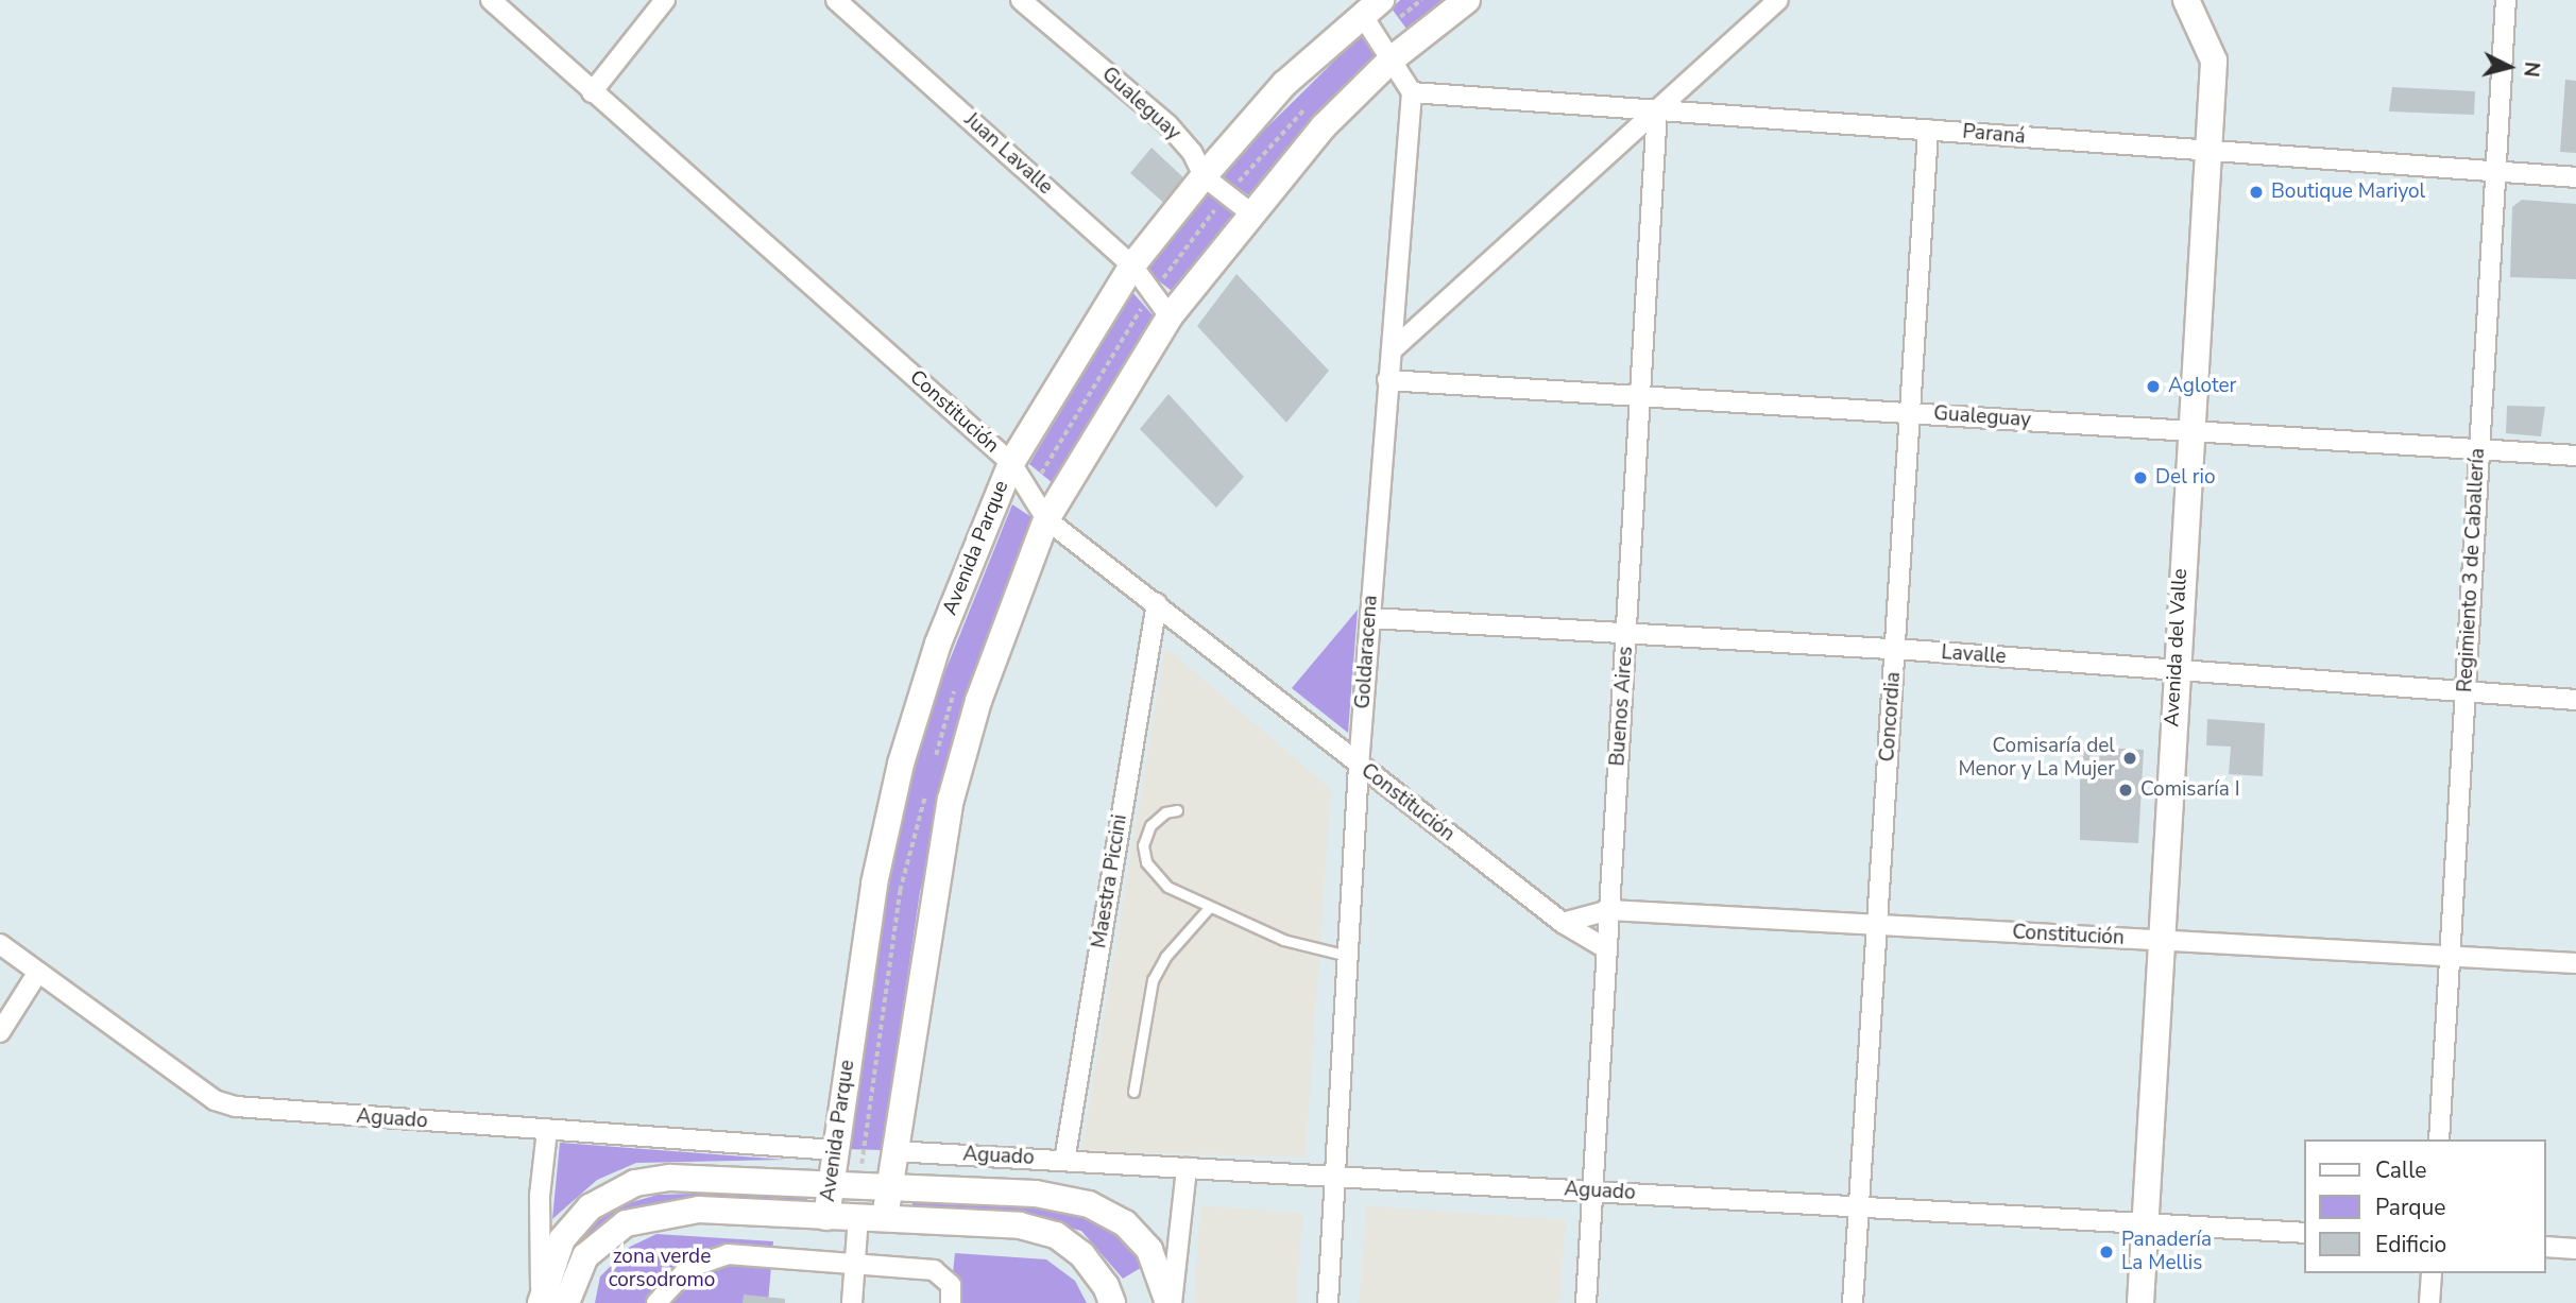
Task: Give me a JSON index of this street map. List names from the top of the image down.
{
  "streets": {
    "main road": ["Avenida Parque", "Avenida del Valle"],
    "street": [
      "Gualeguay",
      "Paraná",
      "Juan Lavalle",
      "Constitución",
      "Regimiento 3 de Caballería",
      "Goldaracena",
      "Lavalle",
      "Buenos Aires",
      "Concordia",
      "Maestra Piccini",
      "Aguado"
    ]
  },
  "crossings": [
    ["Gualeguay", "Avenida Parque"],
    ["Gualeguay", "Regimiento 3 de Caballería"],
    ["Gualeguay", "Avenida del Valle"],
    ["Gualeguay", "Goldaracena"],
    ["Gualeguay", "Buenos Aires"],
    ["Gualeguay", "Concordia"],
    ["Paraná", "Regimiento 3 de Caballería"],
    ["Paraná", "Avenida del Valle"],
    ["Paraná", "Goldaracena"],
    ["Paraná", "Buenos Aires"],
    ["Paraná", "Concordia"],
    ["Juan Lavalle", "Avenida Parque"],
    ["Constitución", "Avenida Parque"],
    ["Constitución", "Regimiento 3 de Caballería"],
    ["Constitución", "Avenida del Valle"],
    ["Constitución", "Goldaracena"],
    ["Constitución", "Buenos Aires"],
    ["Constitución", "Concordia"],
    ["Constitución", "Maestra Piccini"],
    ["Avenida Parque", "Aguado"],
    ["Regimiento 3 de Caballería", "Lavalle"],
    ["Avenida del Valle", "Lavalle"],
    ["Avenida del Valle", "Aguado"],
    ["Goldaracena", "Lavalle"],
    ["Goldaracena", "Aguado"],
    ["Lavalle", "Buenos Aires"],
    ["Lavalle", "Concordia"],
    ["Buenos Aires", "Aguado"],
    ["Concordia", "Aguado"],
    ["Maestra Piccini", "Aguado"]
  ],
  "parks": ["zona verde corsodromo"],
  "places": [
    "Boutique Mariyol",
    "Agloter",
    "Del rio",
    "Comisaría del Menor y La Mujer",
    "Comisaría I",
    "Panadería La Mellis"
  ],
  "legend": ["Calle", "Parque", "Edificio"],
  "north": "right"
}
